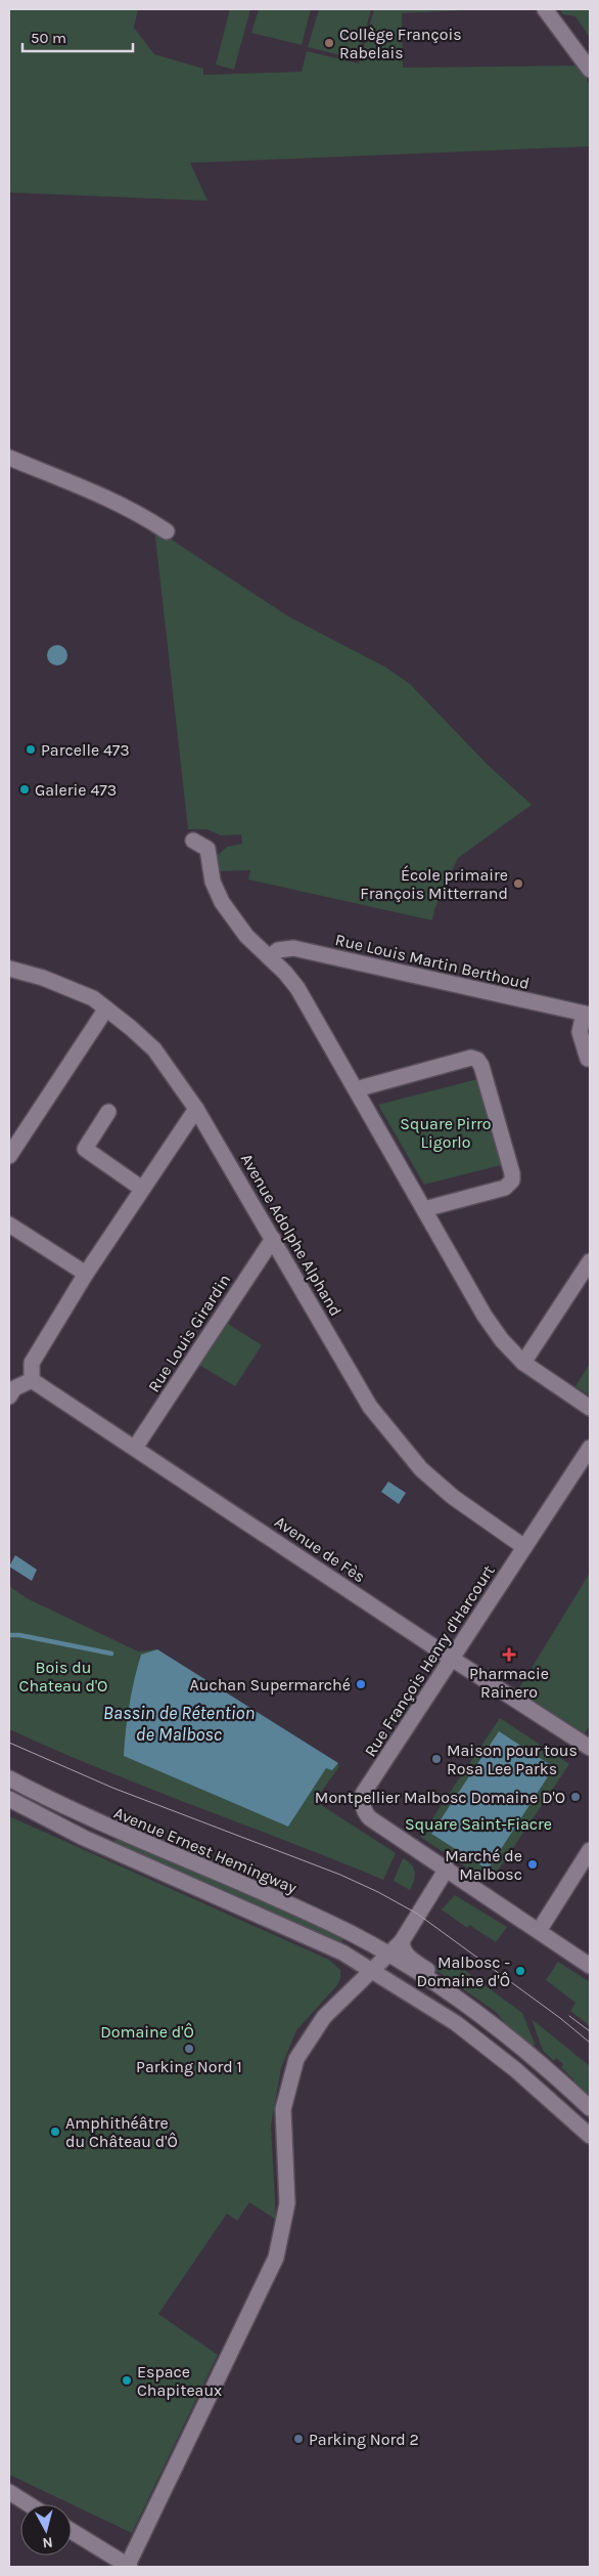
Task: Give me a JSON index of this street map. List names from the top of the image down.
{
  "streets": {
    "street": [
      "Rue Louis Martin Berthoud",
      "Avenue Adolphe Alphand",
      "Rue Louis Girardin",
      "Avenue de Fès",
      "Rue François Henry d'Harcourt",
      "Avenue Ernest Hemingway"
    ]
  },
  "crossings": [
    ["Avenue Adolphe Alphand", "Rue Louis Girardin"],
    ["Avenue Adolphe Alphand", "Rue François Henry d'Harcourt"],
    ["Rue Louis Girardin", "Avenue de Fès"],
    ["Avenue de Fès", "Rue François Henry d'Harcourt"]
  ],
  "water": ["Bassin de Rétention de Malbosc"],
  "parks": [
    "Square Pirro Ligorlo",
    "Bois du Chateau d'O",
    "Square Saint-Fiacre",
    "Domaine d'Ô"
  ],
  "places": {
    "other": [
      "Collège François Rabelais",
      "Parcelle 473",
      "Galerie 473",
      "École primaire François Mitterrand",
      "Auchan Supermarché",
      "Maison pour tous Rosa Lee Parks",
      "Montpellier Malbosc Domaine D'O",
      "Marché de Malbosc",
      "Malbosc - Domaine d'Ô",
      "Parking Nord 1",
      "Amphithéâtre du Château d'Ô",
      "Espace Chapiteaux",
      "Parking Nord 2"
    ],
    "health": ["Pharmacie Rainero"]
  },
  "scale_bar": "50 m",
  "north": "bottom"
}
